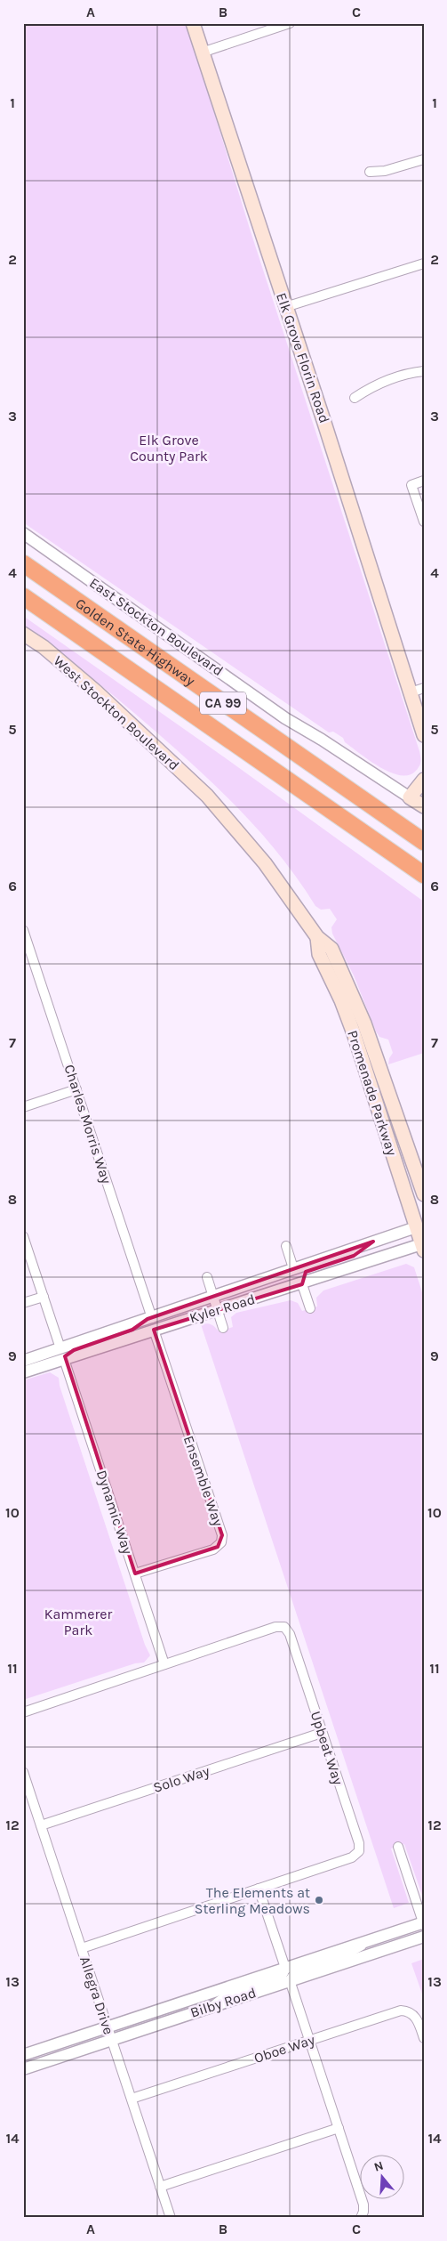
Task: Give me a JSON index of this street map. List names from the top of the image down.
{
  "streets": {
    "highway": ["Golden State Highway", "CA 99"],
    "main road": ["Elk Grove Florin Road", "West Stockton Boulevard", "Promenade Parkway"],
    "street": [
      "East Stockton Boulevard",
      "Charles Morris Way",
      "Kyler Road",
      "Ensemble Way",
      "Dynamic Way",
      "Upbeat Way",
      "Solo Way",
      "Allegra Drive",
      "Bilby Road",
      "Oboe Way"
    ]
  },
  "crossings": [
    ["West Stockton Boulevard", "Promenade Parkway"],
    ["Promenade Parkway", "Kyler Road"],
    ["Charles Morris Way", "Kyler Road"],
    ["Kyler Road", "Ensemble Way"],
    ["Kyler Road", "Dynamic Way"],
    ["Ensemble Way", "Dynamic Way"],
    ["Dynamic Way", "Upbeat Way"],
    ["Upbeat Way", "Solo Way"],
    ["Upbeat Way", "Allegra Drive"],
    ["Solo Way", "Allegra Drive"],
    ["Allegra Drive", "Bilby Road"],
    ["Allegra Drive", "Oboe Way"]
  ],
  "parks": ["Elk Grove County Park", "Kammerer Park"],
  "places": ["The Elements at Sterling Meadows"],
  "north": "top",
  "grid": {
    "columns": ["A", "B", "C"],
    "rows": [
      "1",
      "2",
      "3",
      "4",
      "5",
      "6",
      "7",
      "8",
      "9",
      "10",
      "11",
      "12",
      "13",
      "14"
    ]
  }
}
